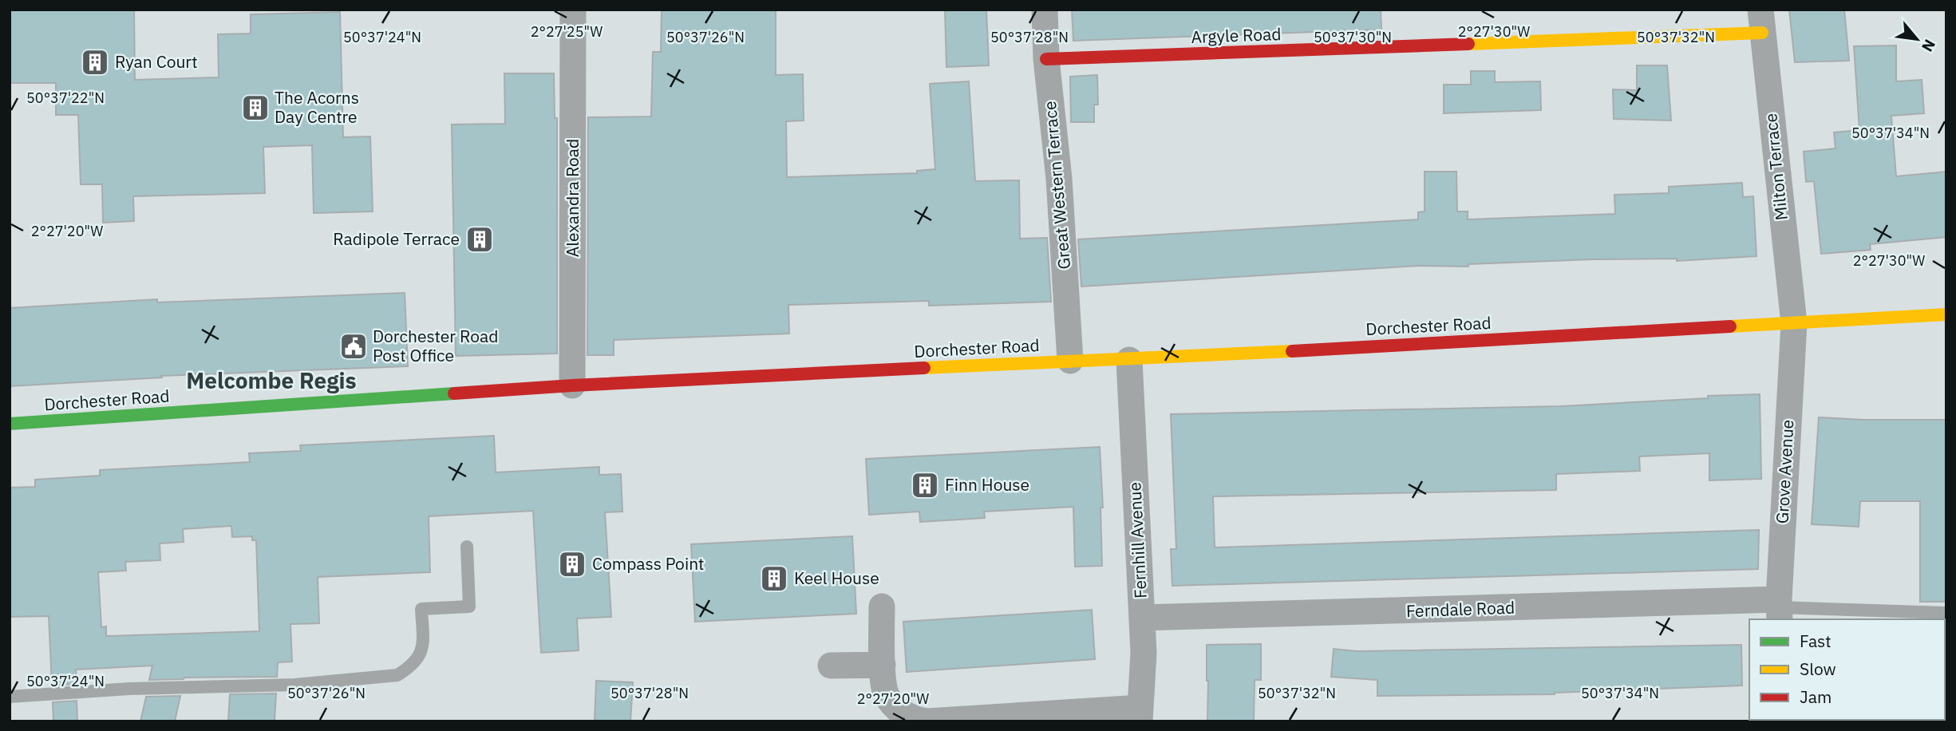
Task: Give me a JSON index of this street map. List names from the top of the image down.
{
  "streets": {
    "main road": ["Argyle Road", "Dorchester Road"],
    "street": [
      "Milton Terrace",
      "Great Western Terrace",
      "Alexandra Road",
      "Grove Avenue",
      "Fernhill Avenue",
      "Ferndale Road"
    ]
  },
  "crossings": [
    ["Argyle Road", "Milton Terrace"],
    ["Argyle Road", "Great Western Terrace"],
    ["Milton Terrace", "Dorchester Road"],
    ["Milton Terrace", "Grove Avenue"],
    ["Great Western Terrace", "Dorchester Road"],
    ["Alexandra Road", "Dorchester Road"],
    ["Dorchester Road", "Grove Avenue"],
    ["Dorchester Road", "Fernhill Avenue"],
    ["Grove Avenue", "Ferndale Road"],
    ["Fernhill Avenue", "Ferndale Road"]
  ],
  "districts": ["Melcombe Regis"],
  "places": {
    "building": [
      "Ryan Court",
      "The Acorns Day Centre",
      "Radipole Terrace",
      "Finn House",
      "Compass Point",
      "Keel House"
    ],
    "public building": ["Dorchester Road Post Office"]
  },
  "legend": ["Fast", "Slow", "Jam"],
  "north": "bottom right",
  "coordinates": [
    "2°27'30\"W",
    "2°27'25\"W",
    "50°37'24\"N",
    "50°37'26\"N",
    "50°37'28\"N",
    "50°37'30\"N",
    "50°37'32\"N",
    "50°37'22\"N",
    "50°37'34\"N",
    "2°27'20\"W"
  ]
}
